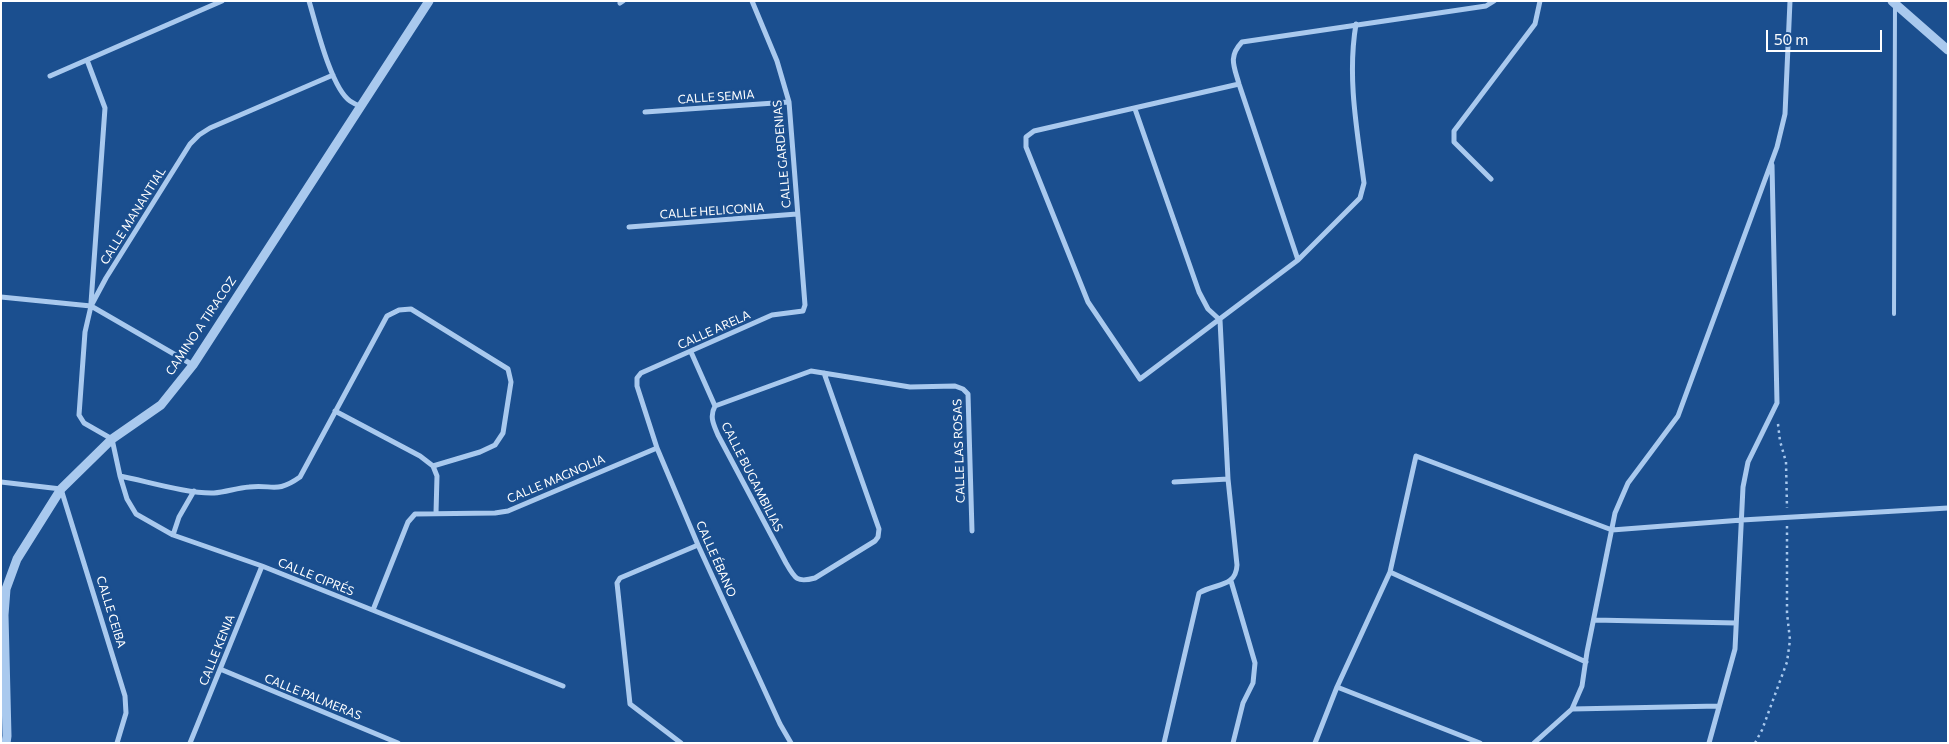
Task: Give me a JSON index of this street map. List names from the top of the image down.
{
  "streets": {
    "street": [
      "CALLE SEMIA",
      "CALLE GARDENIAS",
      "CALLE HELICONIA",
      "CALLE MANANTIAL",
      "CAMINO A TIRACOZ",
      "CALLE ARELA",
      "CALLE LAS ROSAS",
      "CALLE BUGAMBILIAS",
      "CALLE MAGNOLIA",
      "CALLE ÉBANO",
      "CALLE CIPRÉS",
      "CALLE CEIBA",
      "CALLE KENIA",
      "CALLE PALMERAS"
    ]
  },
  "crossings": [
    ["CALLE SEMIA", "CALLE GARDENIAS"],
    ["CALLE GARDENIAS", "CALLE HELICONIA"],
    ["CALLE GARDENIAS", "CALLE ARELA"],
    ["CALLE MANANTIAL", "CAMINO A TIRACOZ"],
    ["CALLE MANANTIAL", "CALLE CIPRÉS"],
    ["CAMINO A TIRACOZ", "CALLE CIPRÉS"],
    ["CAMINO A TIRACOZ", "CALLE CEIBA"],
    ["CALLE ARELA", "CALLE BUGAMBILIAS"],
    ["CALLE ARELA", "CALLE ÉBANO"],
    ["CALLE LAS ROSAS", "CALLE BUGAMBILIAS"],
    ["CALLE MAGNOLIA", "CALLE ÉBANO"],
    ["CALLE MAGNOLIA", "CALLE CIPRÉS"],
    ["CALLE CIPRÉS", "CALLE KENIA"],
    ["CALLE KENIA", "CALLE PALMERAS"]
  ],
  "scale_bar": "50 m"
}
